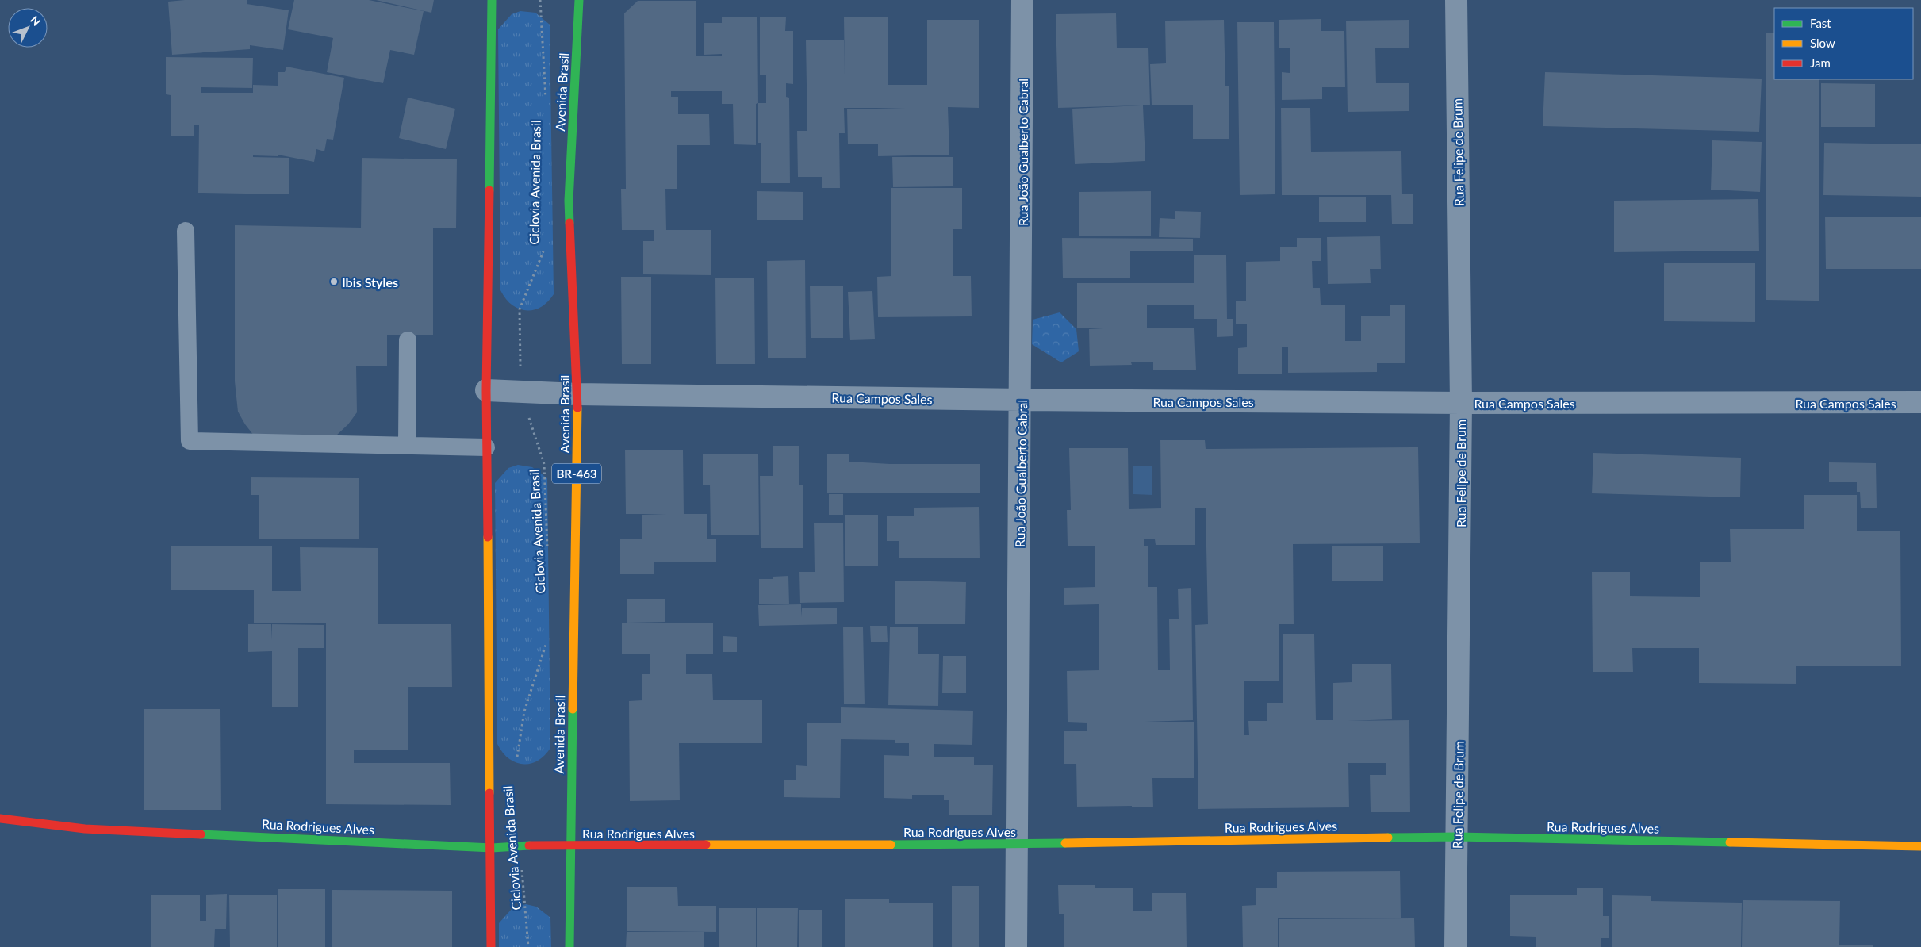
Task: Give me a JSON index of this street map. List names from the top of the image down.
{
  "streets": {
    "street": [
      "Avenida Brasil",
      "Rua João Gualberto Cabral",
      "Rua Felipe de Brum",
      "Rua Campos Sales",
      "BR-463",
      "Rua Rodrigues Alves"
    ],
    "path": ["Ciclovia Avenida Brasil"]
  },
  "crossings": [
    ["Avenida Brasil", "Rua Campos Sales"],
    ["Avenida Brasil", "Rua Rodrigues Alves"],
    ["Rua João Gualberto Cabral", "Rua Campos Sales"],
    ["Rua João Gualberto Cabral", "Rua Rodrigues Alves"],
    ["Rua Felipe de Brum", "Rua Campos Sales"],
    ["Rua Felipe de Brum", "Rua Rodrigues Alves"],
    ["Ciclovia Avenida Brasil", "Rua Campos Sales"],
    ["Ciclovia Avenida Brasil", "Rua Rodrigues Alves"]
  ],
  "places": ["Ibis Styles"],
  "legend": ["Fast", "Slow", "Jam"],
  "north": "top right"
}
